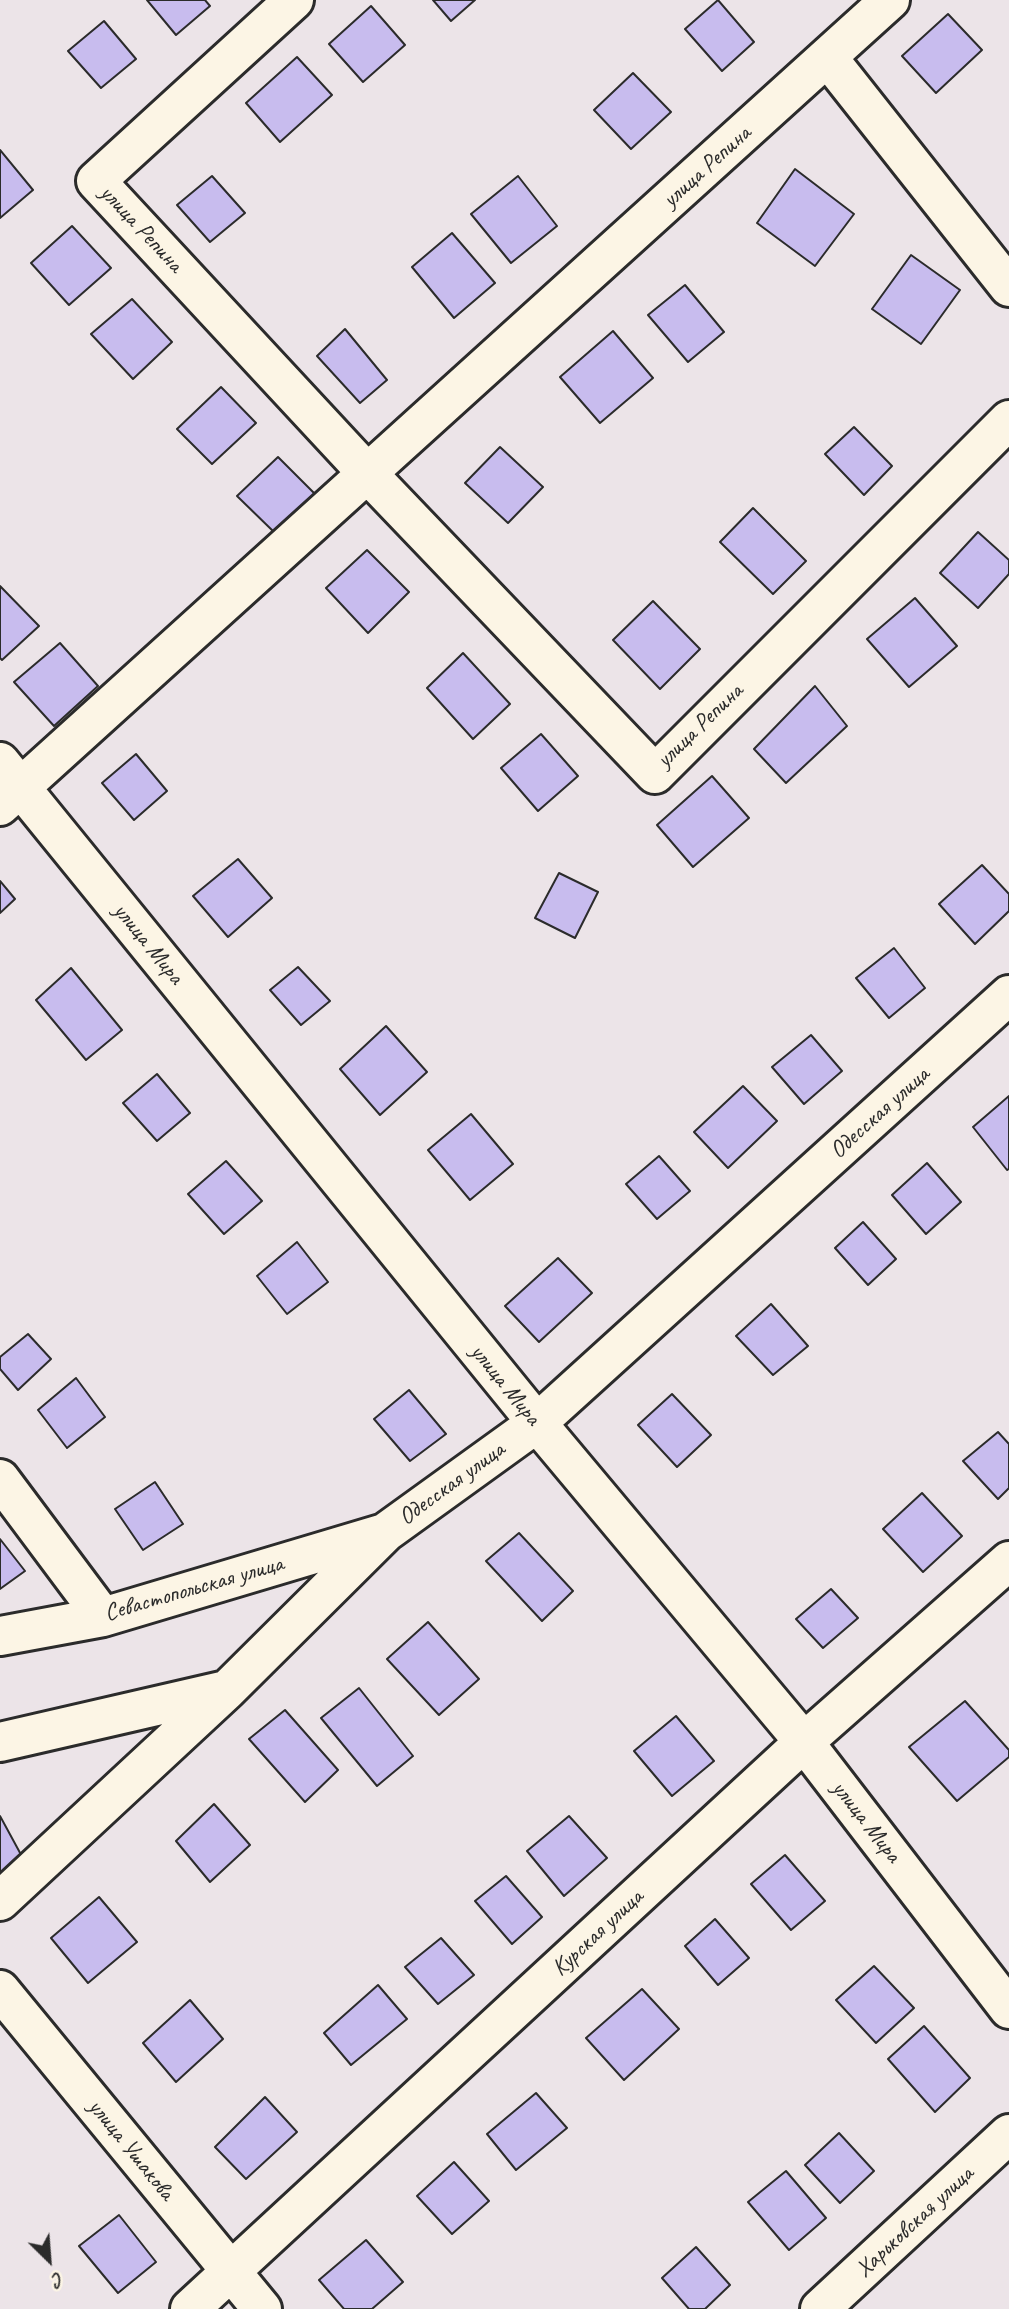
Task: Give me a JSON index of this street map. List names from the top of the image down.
{
  "streets": {
    "street": [
      "улица Репина",
      "улица Мира",
      "Одесская улица",
      "Севастопольская улица",
      "Курская улица",
      "улица Ушакова",
      "Харьковская улица"
    ]
  },
  "crossings": [
    ["улица Репина", "улица Мира"],
    ["улица Мира", "Одесская улица"],
    ["улица Мира", "Курская улица"],
    ["Одесская улица", "Севастопольская улица"],
    ["Курская улица", "улица Ушакова"]
  ],
  "north": "bottom right"
}
